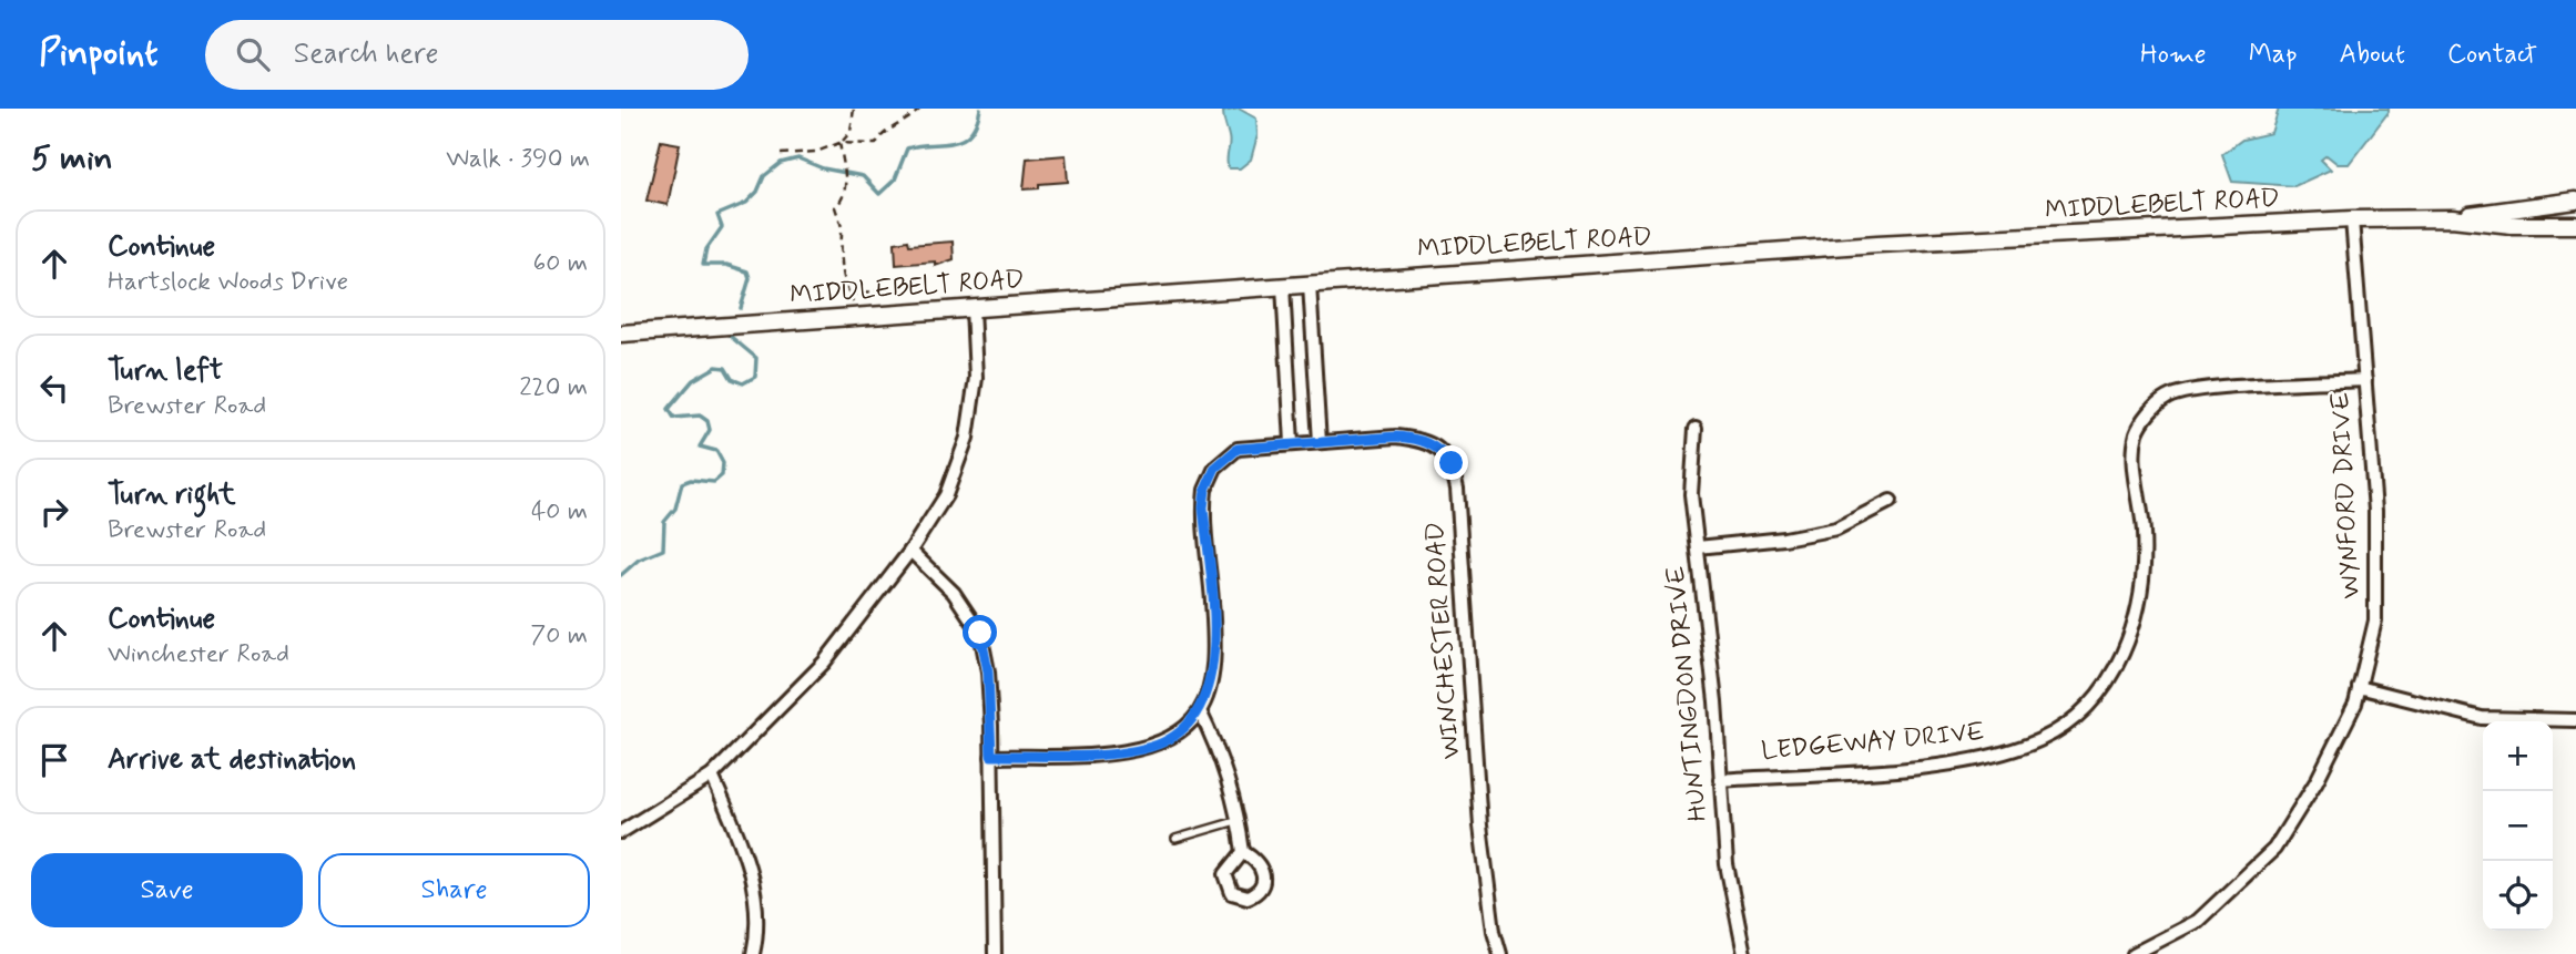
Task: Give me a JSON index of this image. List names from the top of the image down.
{
  "streets": {
    "street": [
      "MIDDLEBELT ROAD",
      "WYNFORD DRIVE",
      "WINCHESTER ROAD",
      "HUNTINGDON DRIVE",
      "LEDGEWAY DRIVE"
    ]
  },
  "crossings": [
    ["MIDDLEBELT ROAD", "WYNFORD DRIVE"],
    ["WYNFORD DRIVE", "LEDGEWAY DRIVE"],
    ["HUNTINGDON DRIVE", "LEDGEWAY DRIVE"]
  ],
  "page": {
    "header": "Pinpoint",
    "search": "Search here",
    "nav": [
      "Home",
      "Map",
      "About",
      "Contact"
    ],
    "heading": ["5 min", "Walk · 390 m"],
    "list": [
      ["Continue", "Hartslock Woods Drive", "60 m"],
      ["Turn left", "Brewster Road", "220 m"],
      ["Turn right", "Brewster Road", "40 m"],
      ["Continue", "Winchester Road", "70 m"],
      "Arrive at destination"
    ],
    "map_buttons": ["+", "−"],
    "buttons": ["Save", "Share"]
  }
}
